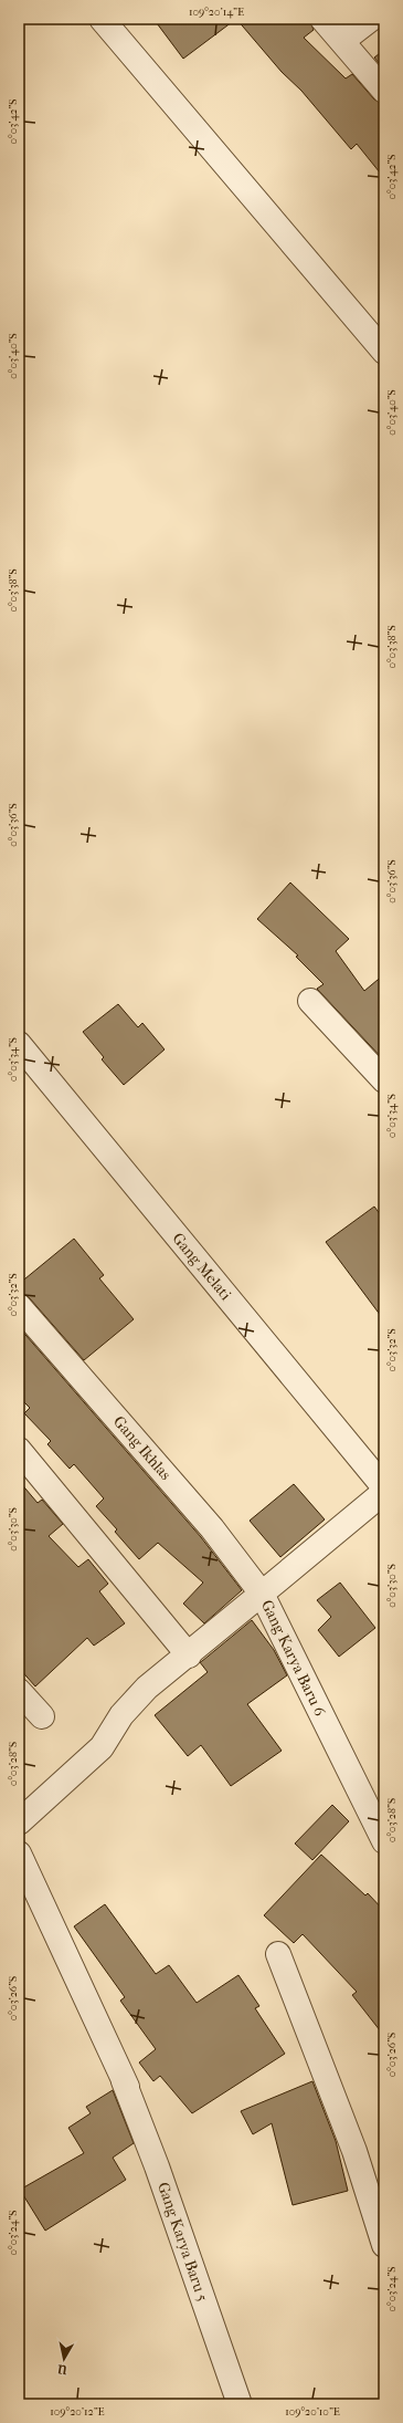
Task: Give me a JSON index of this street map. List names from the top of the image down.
{
  "streets": {
    "street": [
      "Gang Melati",
      "Gang Ikhlas",
      "Gang Karya Baru 6",
      "Gang Karya Baru 5"
    ]
  },
  "crossings": [
    ["Gang Ikhlas", "Gang Karya Baru 6"]
  ],
  "north": "bottom",
  "coordinates": [
    "109°20'14\"E",
    "0°03'42\"S",
    "0°03'40\"S",
    "0°03'38\"S",
    "0°03'36\"S",
    "0°03'34\"S",
    "0°03'32\"S",
    "0°03'30\"S",
    "0°03'28\"S",
    "0°03'26\"S",
    "0°03'24\"S",
    "109°20'12\"E",
    "109°20'10\"E"
  ]
}
